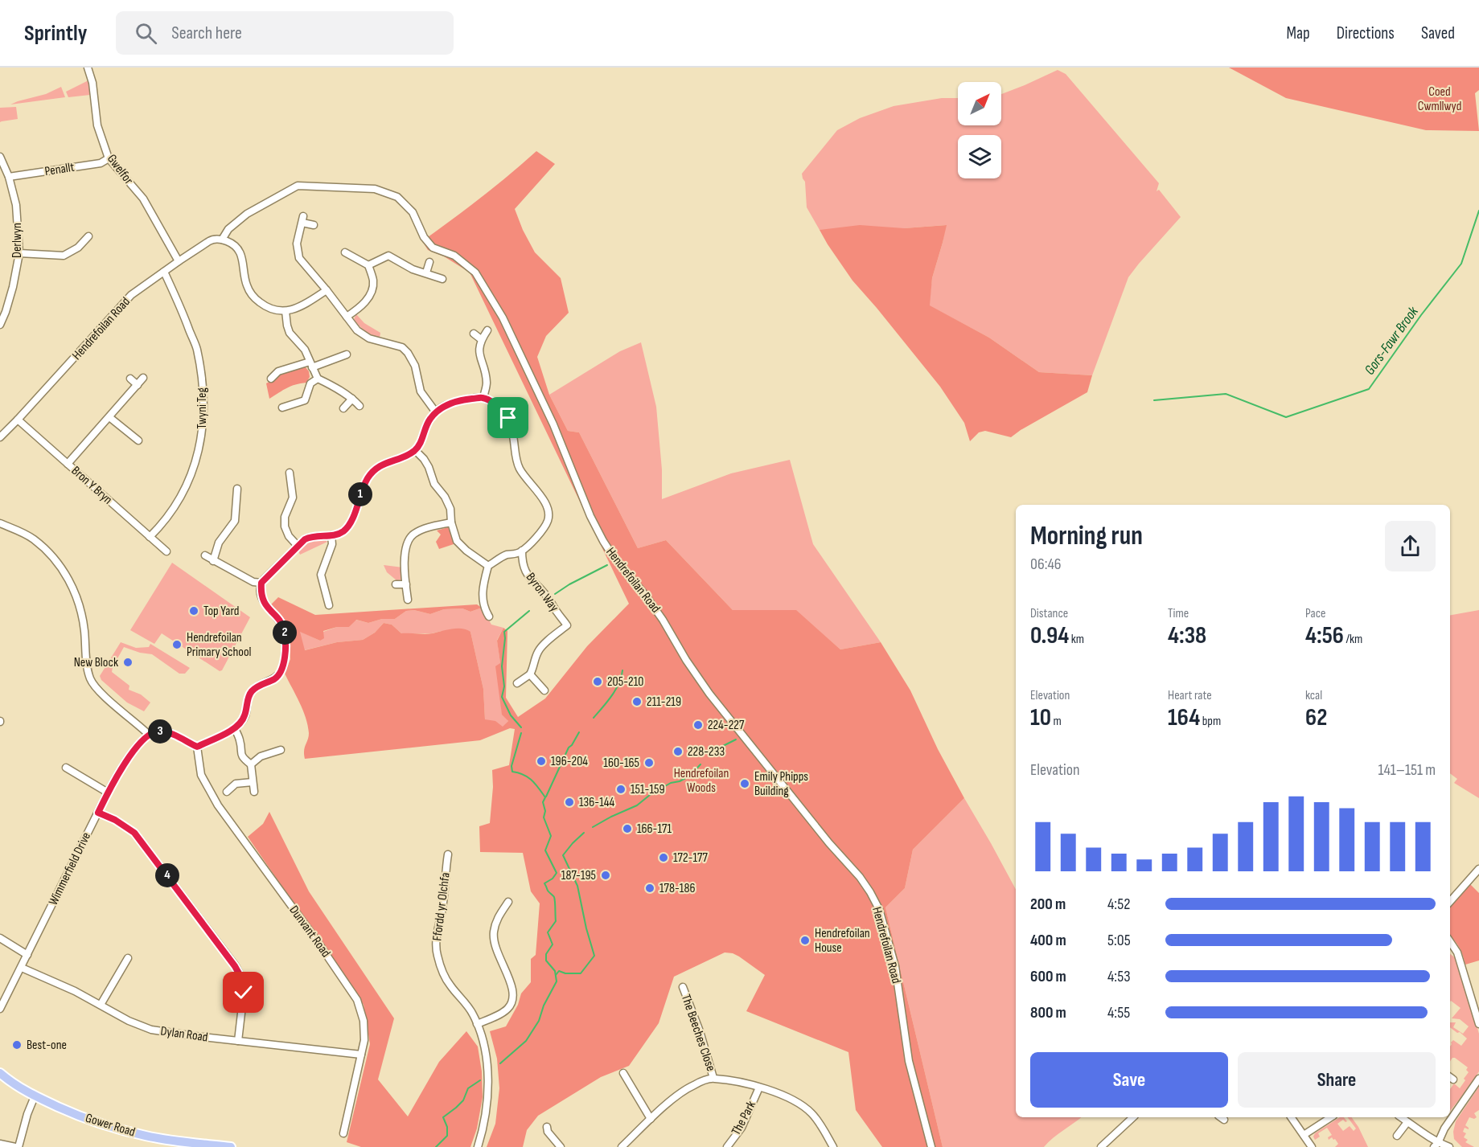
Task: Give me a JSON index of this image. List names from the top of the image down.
{
  "streets": {
    "main road": ["Gower Road"],
    "street": [
      "Penallt",
      "Gwelfor",
      "Derlwyn",
      "Hendrefoilan Road",
      "Twyni Teg",
      "Bron Y Bryn",
      "Byron Way",
      "Wimmerfield Drive",
      "Ffordd yr Olchfa",
      "Dunvant Road",
      "The Beeches Close",
      "Dylan Road",
      "The Park"
    ]
  },
  "crossings": [
    ["Penallt", "Gwelfor"],
    ["Penallt", "Derlwyn"],
    ["Gwelfor", "Hendrefoilan Road"],
    ["Hendrefoilan Road", "Twyni Teg"],
    ["Hendrefoilan Road", "Bron Y Bryn"],
    ["Twyni Teg", "Bron Y Bryn"],
    ["Wimmerfield Drive", "Dylan Road"],
    ["Dunvant Road", "Dylan Road"]
  ],
  "water": ["Gors-Fawr Brook"],
  "parks": ["Coed Cwmllwyd", "Hendrefoilan Woods"],
  "places": [
    "Top Yard",
    "Hendrefoilan Primary School",
    "New Block",
    "205-210",
    "211-219",
    "224-227",
    "228-233",
    "196-204",
    "160-165",
    "Emily Phipps Building",
    "151-159",
    "136-144",
    "166-171",
    "172-177",
    "187-195",
    "178-186",
    "Hendrefoilan House",
    "Best-one"
  ],
  "north": "top right",
  "page": {
    "header": "Sprintly",
    "search": "Search here",
    "nav": ["Map", "Directions", "Saved"],
    "pins": [
      "1",
      "2",
      "3",
      "4"
    ],
    "heading": ["Morning run", "06:46"],
    "stats": [
      ["Distance", "0.94 km"],
      ["Time", "4:38"],
      ["Pace", "4:56 /km"],
      ["Elevation", "10 m"],
      ["Heart rate", "164 bpm"],
      ["kcal", "62"]
    ],
    "chart": ["Elevation", "141–151 m"],
    "list": [
      {
        "name": "200 m",
        "note": "4:52"
      },
      {
        "name": "400 m",
        "note": "5:05"
      },
      {
        "name": "600 m",
        "note": "4:53"
      },
      {
        "name": "800 m",
        "note": "4:55"
      }
    ],
    "buttons": ["Save", "Share"]
  }
}
